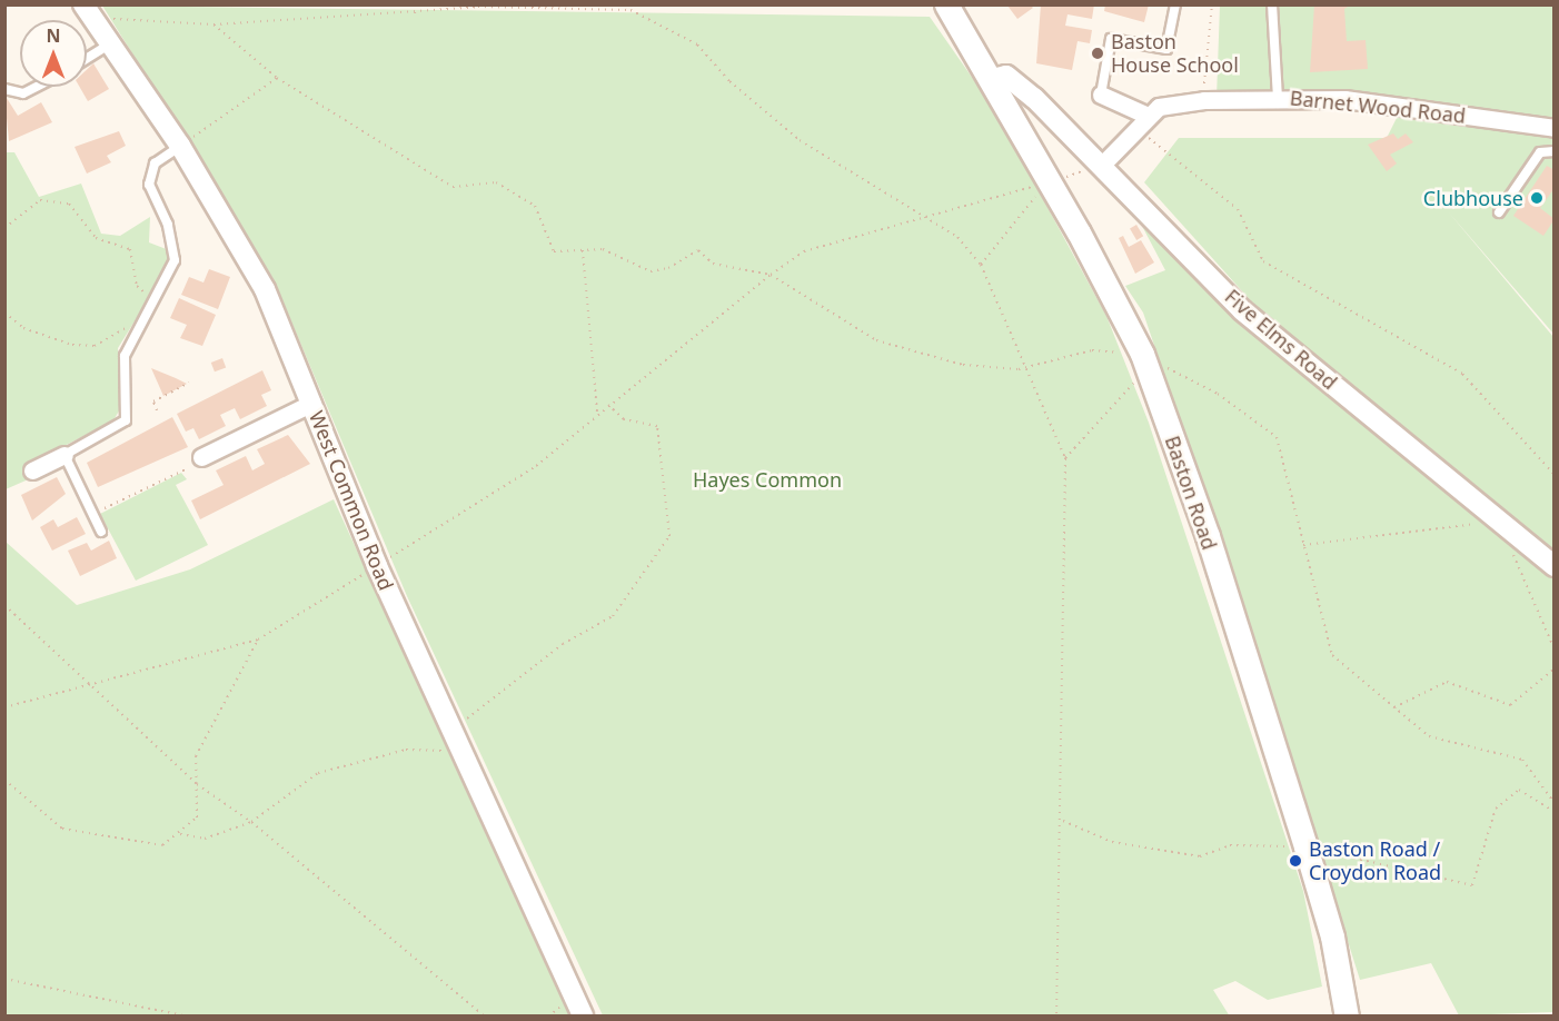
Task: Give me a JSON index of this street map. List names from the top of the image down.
{
  "streets": {
    "main road": ["Baston Road"],
    "street": ["Barnet Wood Road", "Five Elms Road", "West Common Road"]
  },
  "crossings": [
    ["Barnet Wood Road", "Five Elms Road"],
    ["Five Elms Road", "Baston Road"]
  ],
  "parks": ["Hayes Common"],
  "places": ["Baston House School", "Clubhouse", "Baston Road / Croydon Road"],
  "north": "top"
}
